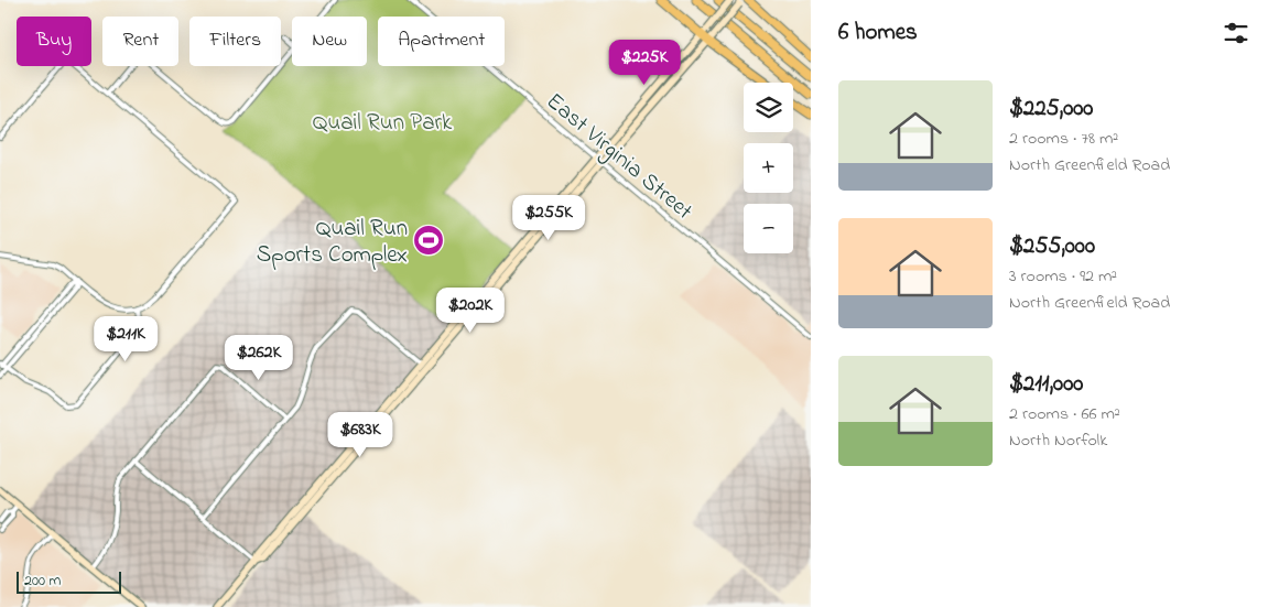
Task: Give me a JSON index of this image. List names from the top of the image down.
{
  "streets": {
    "street": ["East Virginia Street"]
  },
  "parks": ["Quail Run Park"],
  "places": {
    "sports": ["Quail Run Sports Complex"]
  },
  "scale_bar": "200 m",
  "page": {
    "heading": "6 homes",
    "chip": [
      "Buy",
      "Rent",
      "Filters",
      "New",
      "Apartment"
    ],
    "price": [
      "$225K",
      "$255K",
      "$202K",
      "$211K",
      "$262K",
      "$683K"
    ],
    "list": [
      {
        "name": "$225,000",
        "note": "2 rooms · 78 m² · North Greenfield Road"
      },
      {
        "name": "$255,000",
        "note": "3 rooms · 92 m² · North Greenfield Road"
      },
      {
        "name": "$211,000",
        "note": "2 rooms · 66 m² · North Norfolk"
      }
    ],
    "map_buttons": ["+", "−"],
    "scale": "200 m"
  }
}
